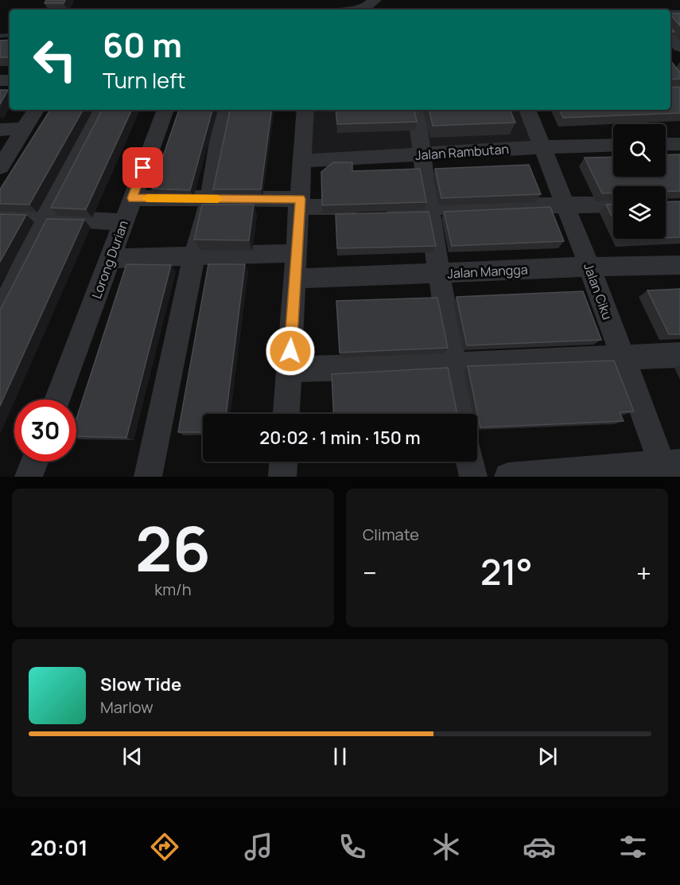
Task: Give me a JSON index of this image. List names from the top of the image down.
{
  "streets": {
    "street": [
      "Jalan Rambutan",
      "Lorong Durian",
      "Jalan Mangga",
      "Jalan Ciku"
    ]
  },
  "crossings": [
    ["Jalan Rambutan", "Jalan Ciku"],
    ["Jalan Mangga", "Jalan Ciku"]
  ],
  "page": {
    "turn": ["60 m", "Turn left"],
    "limit": "30",
    "trip": "20:02 · 1 min · 150 m",
    "tile": [
      ["26", "km/h"],
      "Climate"
    ],
    "heat": ["−", "21°", "+"],
    "song": ["Slow Tide", "Marlow"],
    "tabs": "20:01"
  }
}
